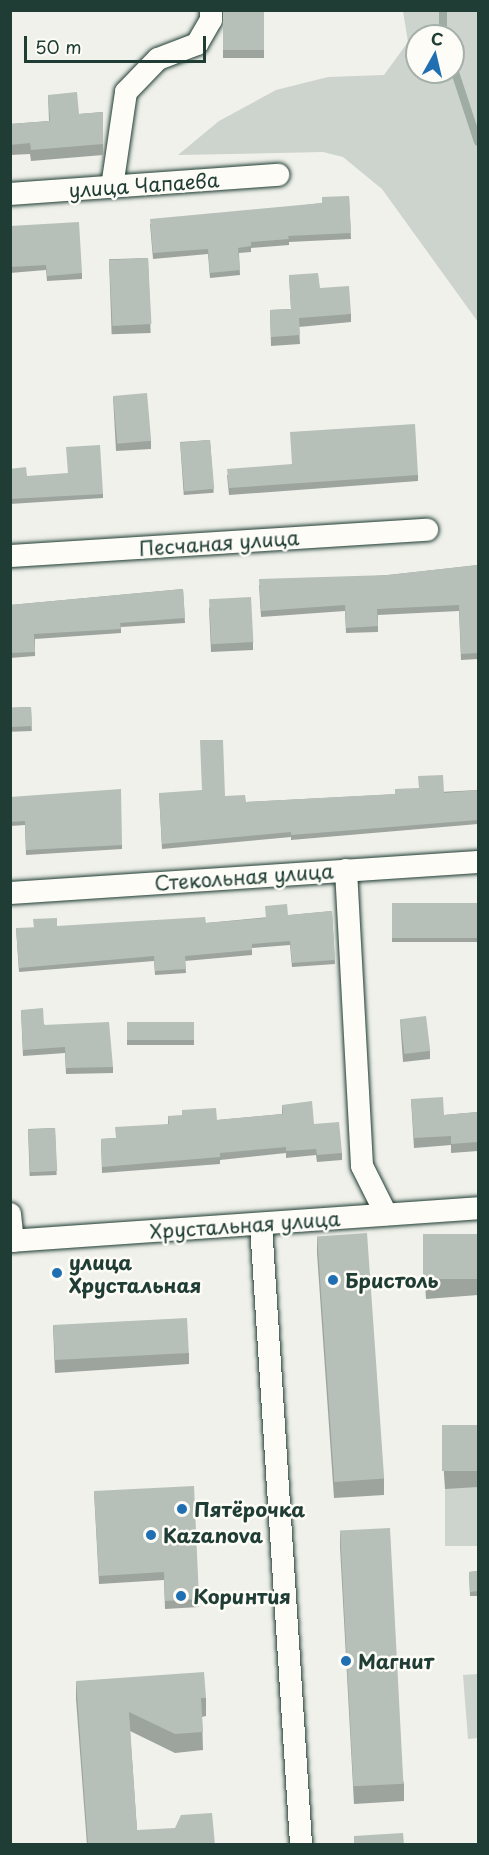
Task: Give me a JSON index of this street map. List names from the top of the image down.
{
  "streets": {
    "street": [
      "улица Чапаева",
      "Песчаная улица",
      "Стекольная улица",
      "Хрустальная улица"
    ]
  },
  "places": [
    "улица Хрустальная",
    "Бристоль",
    "Пятёрочка",
    "Kazanova",
    "Коринтия",
    "Магнит"
  ],
  "scale_bar": "50 m",
  "north": "top"
}
